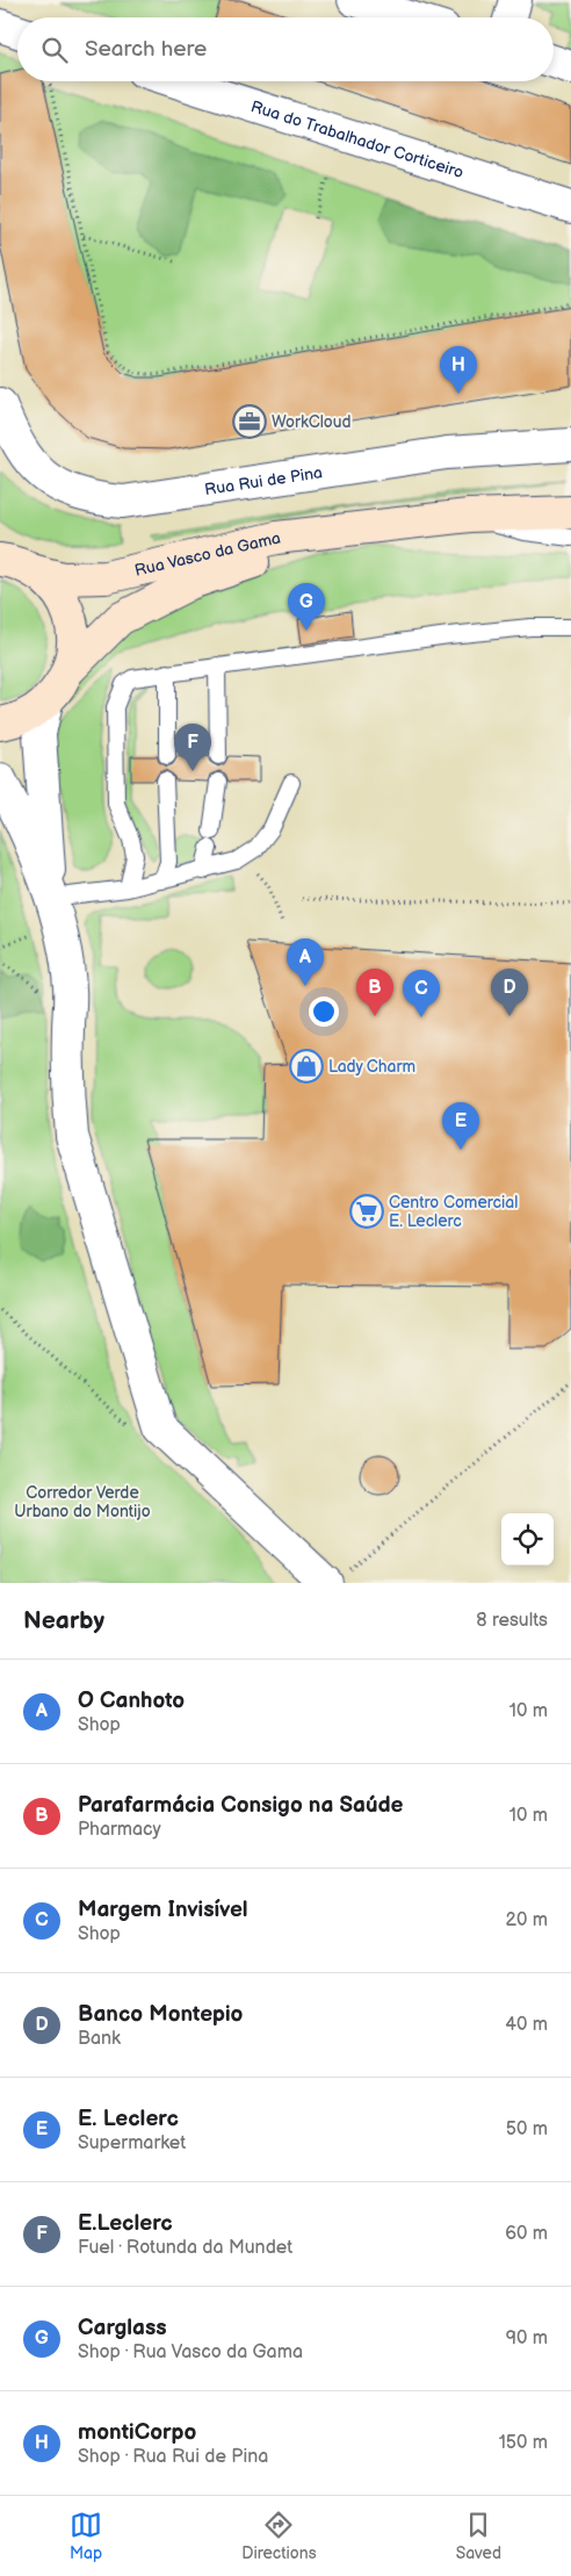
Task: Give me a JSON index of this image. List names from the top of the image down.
{
  "streets": {
    "main road": ["Rua Vasco da Gama"],
    "street": ["Rua do Trabalhador Corticeiro", "Rua Rui de Pina"]
  },
  "parks": ["Corredor Verde Urbano do Montijo"],
  "places": {
    "office": ["WorkCloud"],
    "shop": ["Lady Charm"],
    "supermarket": ["Centro Comercial E. Leclerc"]
  },
  "page": {
    "search": "Search here",
    "pins": [
      "H",
      "G",
      "F",
      "A",
      "B",
      "D",
      "C",
      "E"
    ],
    "heading": ["Nearby", "8 results"],
    "list": [
      {
        "mark": "A",
        "name": "O Canhoto",
        "note": "Shop",
        "value": "10 m"
      },
      {
        "mark": "B",
        "name": "Parafarmácia Consigo na Saúde",
        "note": "Pharmacy",
        "value": "10 m"
      },
      {
        "mark": "C",
        "name": "Margem Invisível",
        "note": "Shop",
        "value": "20 m"
      },
      {
        "mark": "D",
        "name": "Banco Montepio",
        "note": "Bank",
        "value": "40 m"
      },
      {
        "mark": "E",
        "name": "E. Leclerc",
        "note": "Supermarket",
        "value": "50 m"
      },
      {
        "mark": "F",
        "name": "E.Leclerc",
        "note": "Fuel · Rotunda da Mundet",
        "value": "60 m"
      },
      {
        "mark": "G",
        "name": "Carglass",
        "note": "Shop · Rua Vasco da Gama",
        "value": "90 m"
      },
      {
        "mark": "H",
        "name": "montiCorpo",
        "note": "Shop · Rua Rui de Pina",
        "value": "150 m"
      }
    ],
    "nav": ["Map", "Directions", "Saved"]
  }
}
